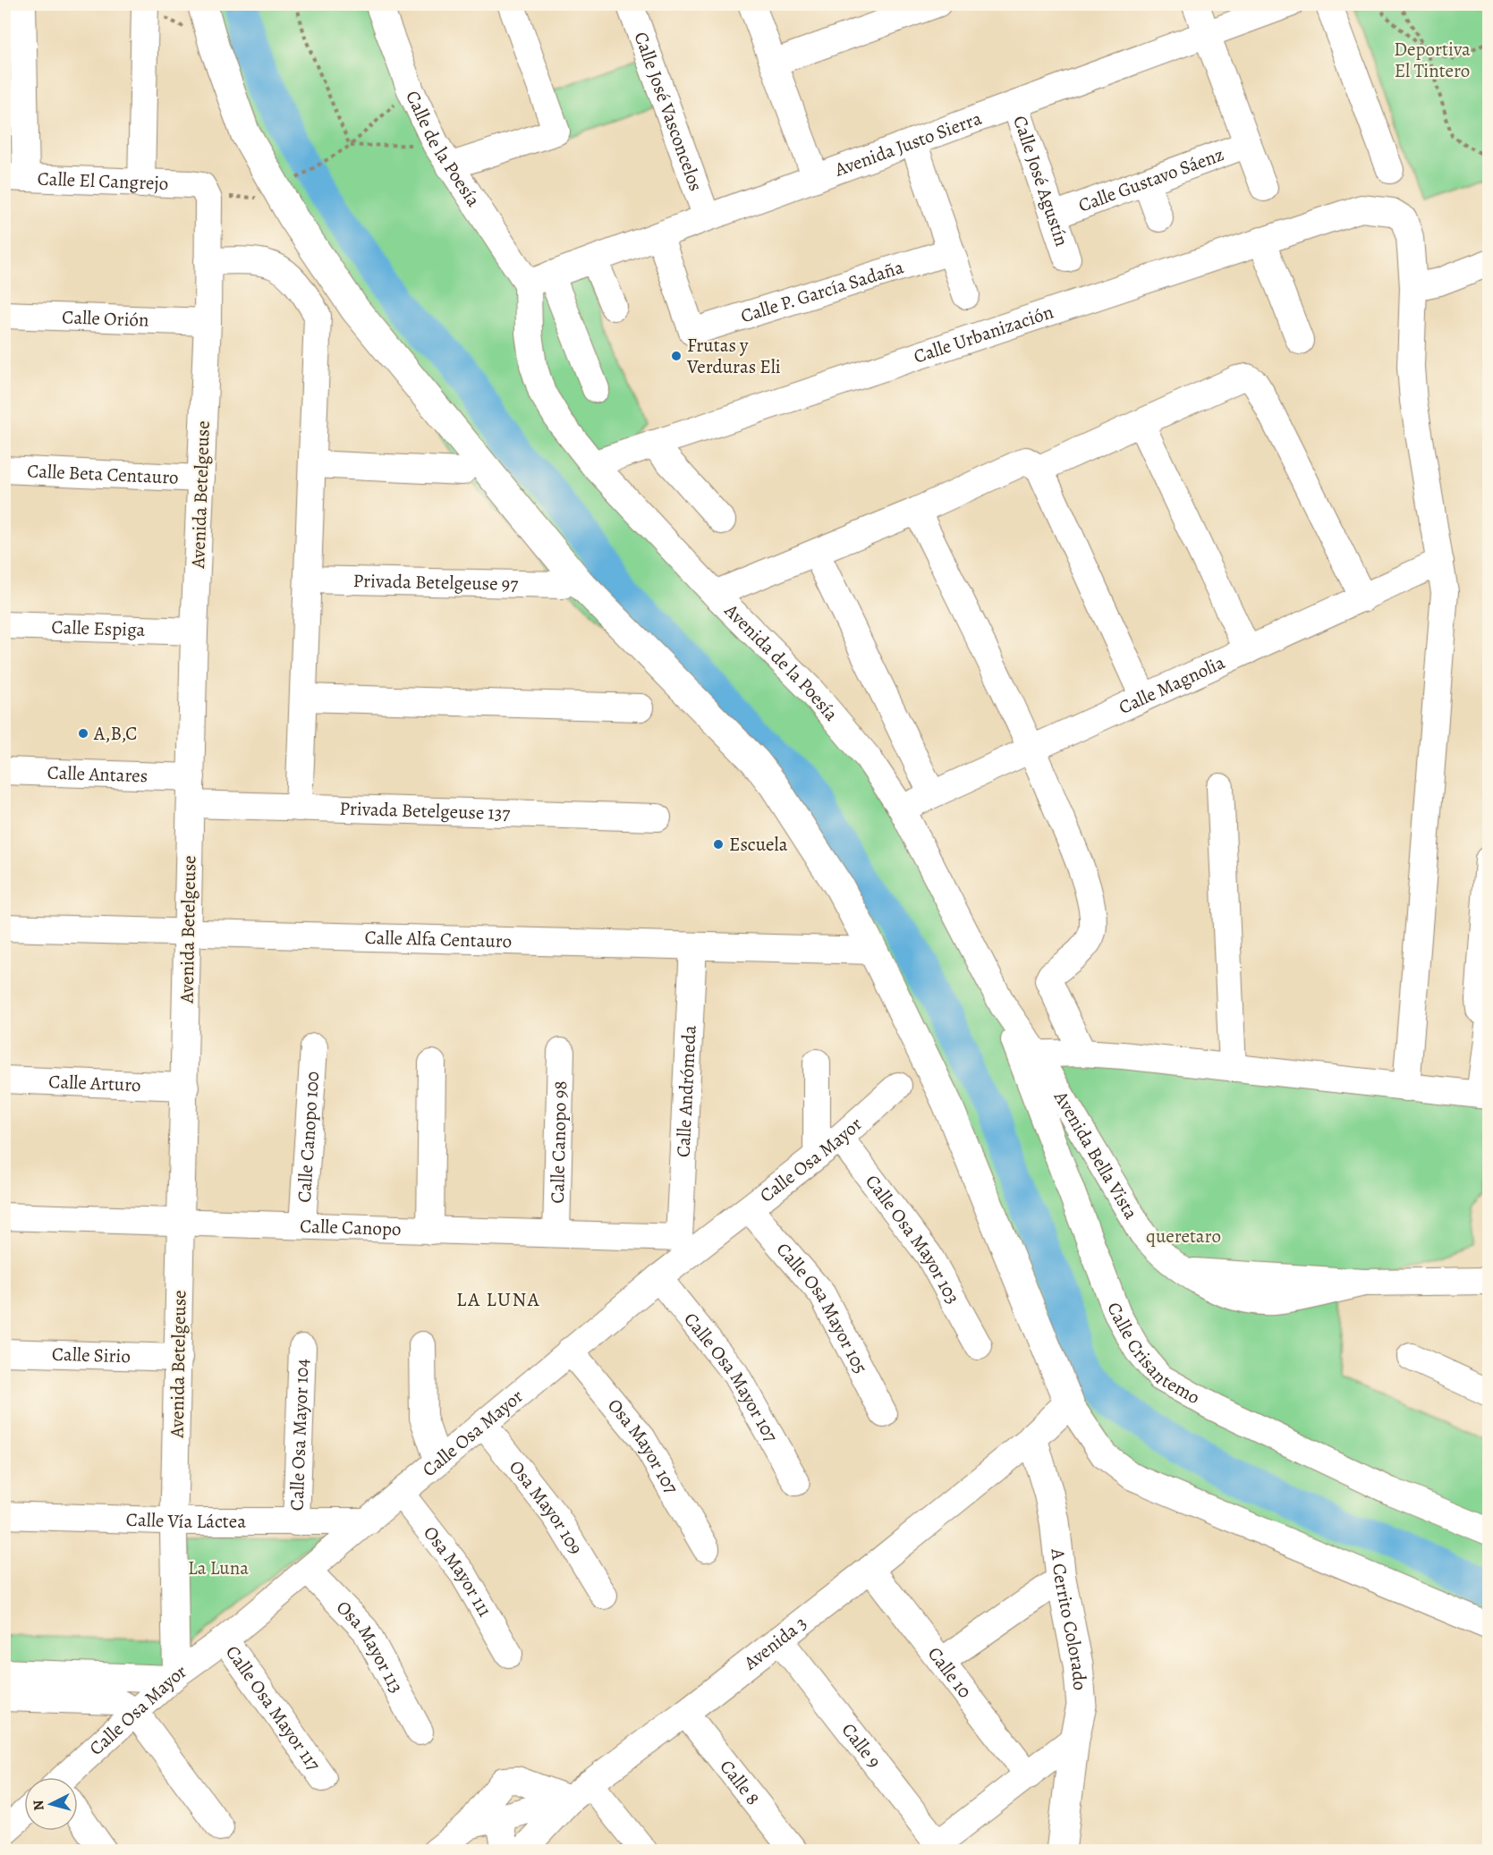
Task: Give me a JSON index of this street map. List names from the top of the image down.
{
  "streets": {
    "main road": ["A Cerrito Colorado"],
    "street": [
      "Calle José Vasconcelos",
      "Avenida Justo Sierra",
      "Calle de la Poesía",
      "Calle Gustavo Sáenz",
      "Calle El Cangrejo",
      "Calle José Agustín",
      "Calle P. García Sadaña",
      "Calle Orión",
      "Calle Urbanización",
      "Calle Beta Centauro",
      "Avenida Betelgeuse",
      "Privada Betelgeuse 97",
      "Calle Espiga",
      "Avenida de la Poesía",
      "Calle Magnolia",
      "Calle Antares",
      "Privada Betelgeuse 137",
      "Calle Alfa Centauro",
      "Calle Arturo",
      "Calle Andrómeda",
      "Calle Canopo 100",
      "Calle Canopo 98",
      "Avenida Bella Vista",
      "Calle Osa Mayor",
      "Calle Canopo",
      "Calle Osa Mayor 103",
      "Calle Osa Mayor 105",
      "Calle Crisantemo",
      "Calle Sirio",
      "Calle Osa Mayor 107",
      "Calle Osa Mayor 104",
      "Osa Mayor 107",
      "Osa Mayor 109",
      "Calle Vía Láctea",
      "Osa Mayor 111",
      "Avenida 3",
      "Osa Mayor 113",
      "Calle 10",
      "Calle Osa Mayor 117",
      "Calle 9",
      "Calle 8"
    ]
  },
  "crossings": [
    ["Calle José Vasconcelos", "Avenida Justo Sierra"],
    ["Avenida Justo Sierra", "Calle de la Poesía"],
    ["Avenida Justo Sierra", "Calle José Agustín"],
    ["Avenida Justo Sierra", "Calle P. García Sadaña"],
    ["Avenida Justo Sierra", "Avenida de la Poesía"],
    ["Calle de la Poesía", "Avenida de la Poesía"],
    ["Calle Gustavo Sáenz", "Calle José Agustín"],
    ["Calle El Cangrejo", "Avenida Betelgeuse"],
    ["Calle Orión", "Avenida Betelgeuse"],
    ["Calle Urbanización", "Avenida de la Poesía"],
    ["Calle Beta Centauro", "Avenida Betelgeuse"],
    ["Avenida Betelgeuse", "Calle Espiga"],
    ["Avenida Betelgeuse", "Calle Antares"],
    ["Avenida Betelgeuse", "Privada Betelgeuse 137"],
    ["Avenida Betelgeuse", "Calle Alfa Centauro"],
    ["Avenida Betelgeuse", "Calle Arturo"],
    ["Avenida Betelgeuse", "Calle Osa Mayor"],
    ["Avenida Betelgeuse", "Calle Canopo"],
    ["Avenida Betelgeuse", "Calle Sirio"],
    ["Avenida Betelgeuse", "Calle Vía Láctea"],
    ["Avenida de la Poesía", "Calle Magnolia"],
    ["Avenida de la Poesía", "Avenida Bella Vista"],
    ["Avenida de la Poesía", "Calle Crisantemo"],
    ["Calle Alfa Centauro", "Calle Andrómeda"],
    ["Calle Andrómeda", "Calle Osa Mayor"],
    ["Calle Andrómeda", "Calle Canopo"],
    ["Calle Canopo 100", "Calle Canopo"],
    ["Calle Canopo 98", "Calle Canopo"],
    ["Avenida Bella Vista", "Calle Crisantemo"],
    ["Calle Osa Mayor", "Calle Canopo"],
    ["Calle Osa Mayor", "Calle Osa Mayor 103"],
    ["Calle Osa Mayor", "Calle Osa Mayor 105"],
    ["Calle Osa Mayor", "Calle Osa Mayor 107"],
    ["Calle Osa Mayor", "Osa Mayor 107"],
    ["Calle Osa Mayor", "Osa Mayor 109"],
    ["Calle Osa Mayor", "Calle Vía Láctea"],
    ["Calle Osa Mayor", "Osa Mayor 111"],
    ["Calle Osa Mayor", "Osa Mayor 113"],
    ["Calle Osa Mayor", "Calle Osa Mayor 117"],
    ["Calle Osa Mayor 104", "Calle Vía Láctea"],
    ["A Cerrito Colorado", "Avenida 3"],
    ["Avenida 3", "Calle 10"],
    ["Avenida 3", "Calle 9"],
    ["Avenida 3", "Calle 8"]
  ],
  "districts": ["LA LUNA"],
  "parks": ["Deportiva El Tintero", "queretaro", "La Luna"],
  "places": ["Frutas y Verduras Eli", "A,B,C", "Escuela"],
  "north": "left"
}
